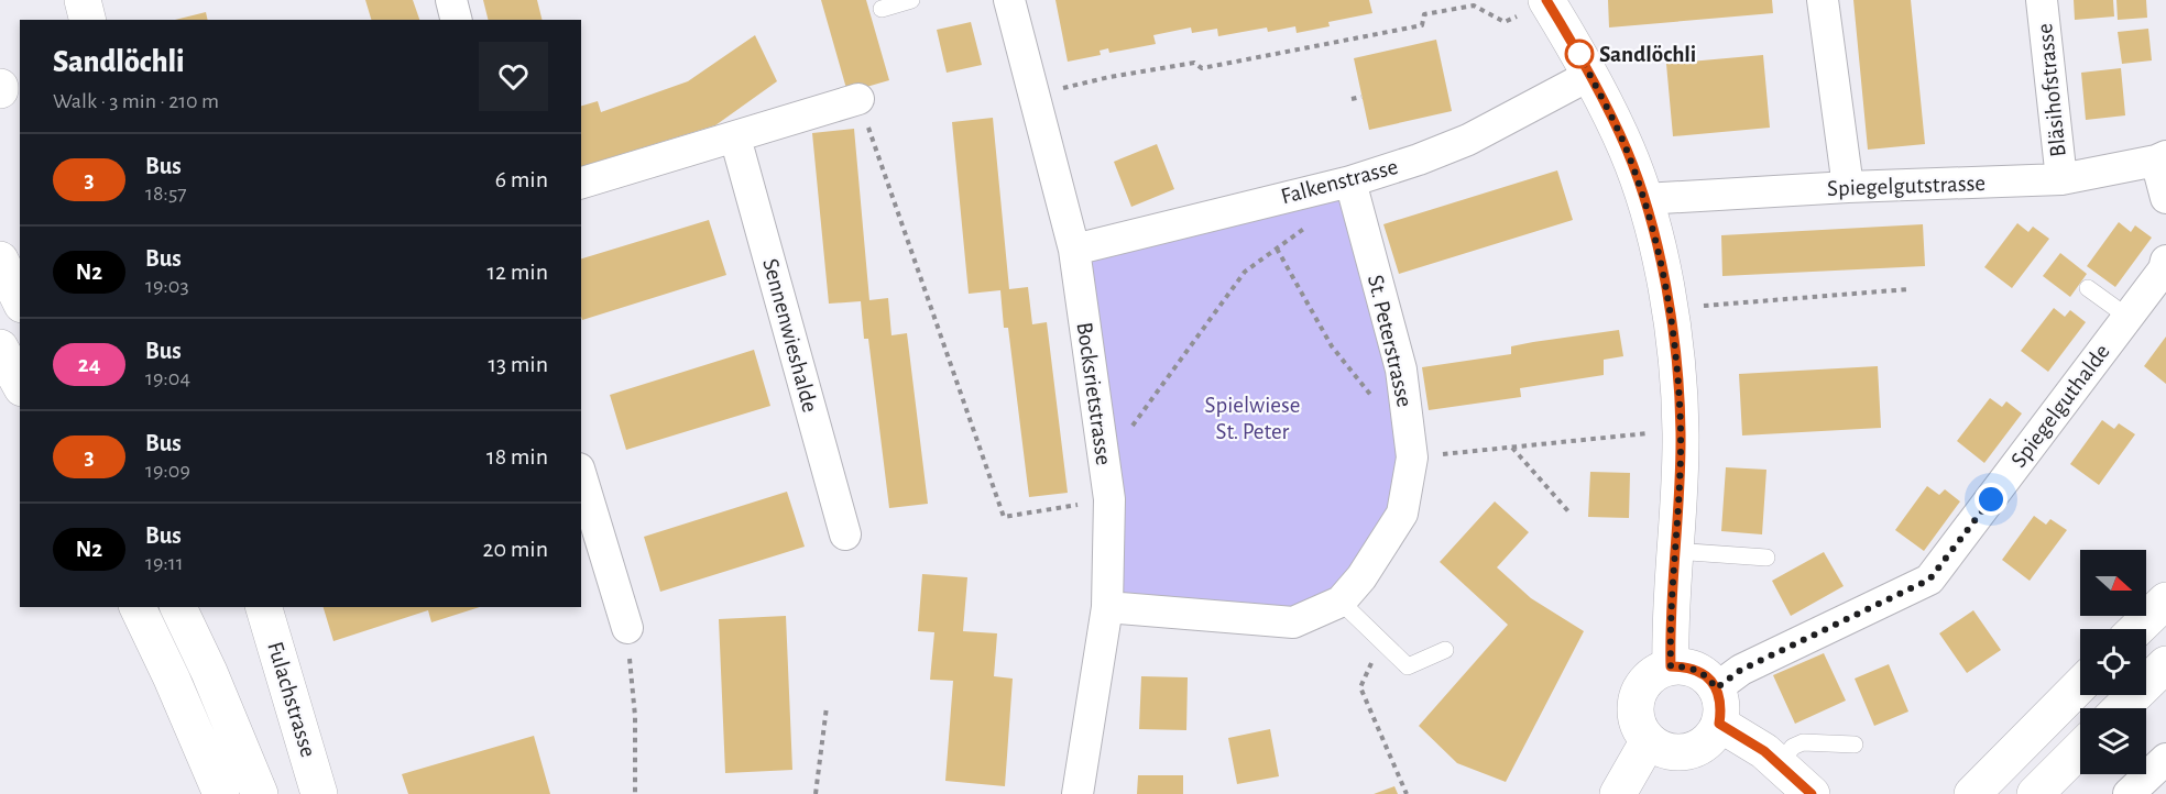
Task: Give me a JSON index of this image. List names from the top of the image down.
{
  "streets": {
    "main road": ["Fulachstrasse"],
    "street": [
      "Bläsihofstrasse",
      "Falkenstrasse",
      "Spiegelgutstrasse",
      "Sennenwieshalde",
      "St. Peterstrasse",
      "Bocksrietstrasse",
      "Spiegelguthalde"
    ]
  },
  "crossings": [
    ["Bläsihofstrasse", "Spiegelgutstrasse"],
    ["Falkenstrasse", "St. Peterstrasse"],
    ["Falkenstrasse", "Bocksrietstrasse"],
    ["St. Peterstrasse", "Bocksrietstrasse"]
  ],
  "parks": ["Spielwiese St. Peter"],
  "places": ["Sandlöchli"],
  "lines": ["bus line 3"],
  "north": "right",
  "page": {
    "heading": ["Sandlöchli", "Walk · 3 min · 210 m"],
    "list": [
      {
        "mark": "3",
        "name": "Bus",
        "note": "18:57",
        "value": "6 min"
      },
      {
        "mark": "N2",
        "name": "Bus",
        "note": "19:03",
        "value": "12 min"
      },
      {
        "mark": "24",
        "name": "Bus",
        "note": "19:04",
        "value": "13 min"
      },
      {
        "mark": "3",
        "name": "Bus",
        "note": "19:09",
        "value": "18 min"
      },
      {
        "mark": "N2",
        "name": "Bus",
        "note": "19:11",
        "value": "20 min"
      }
    ]
  }
}
